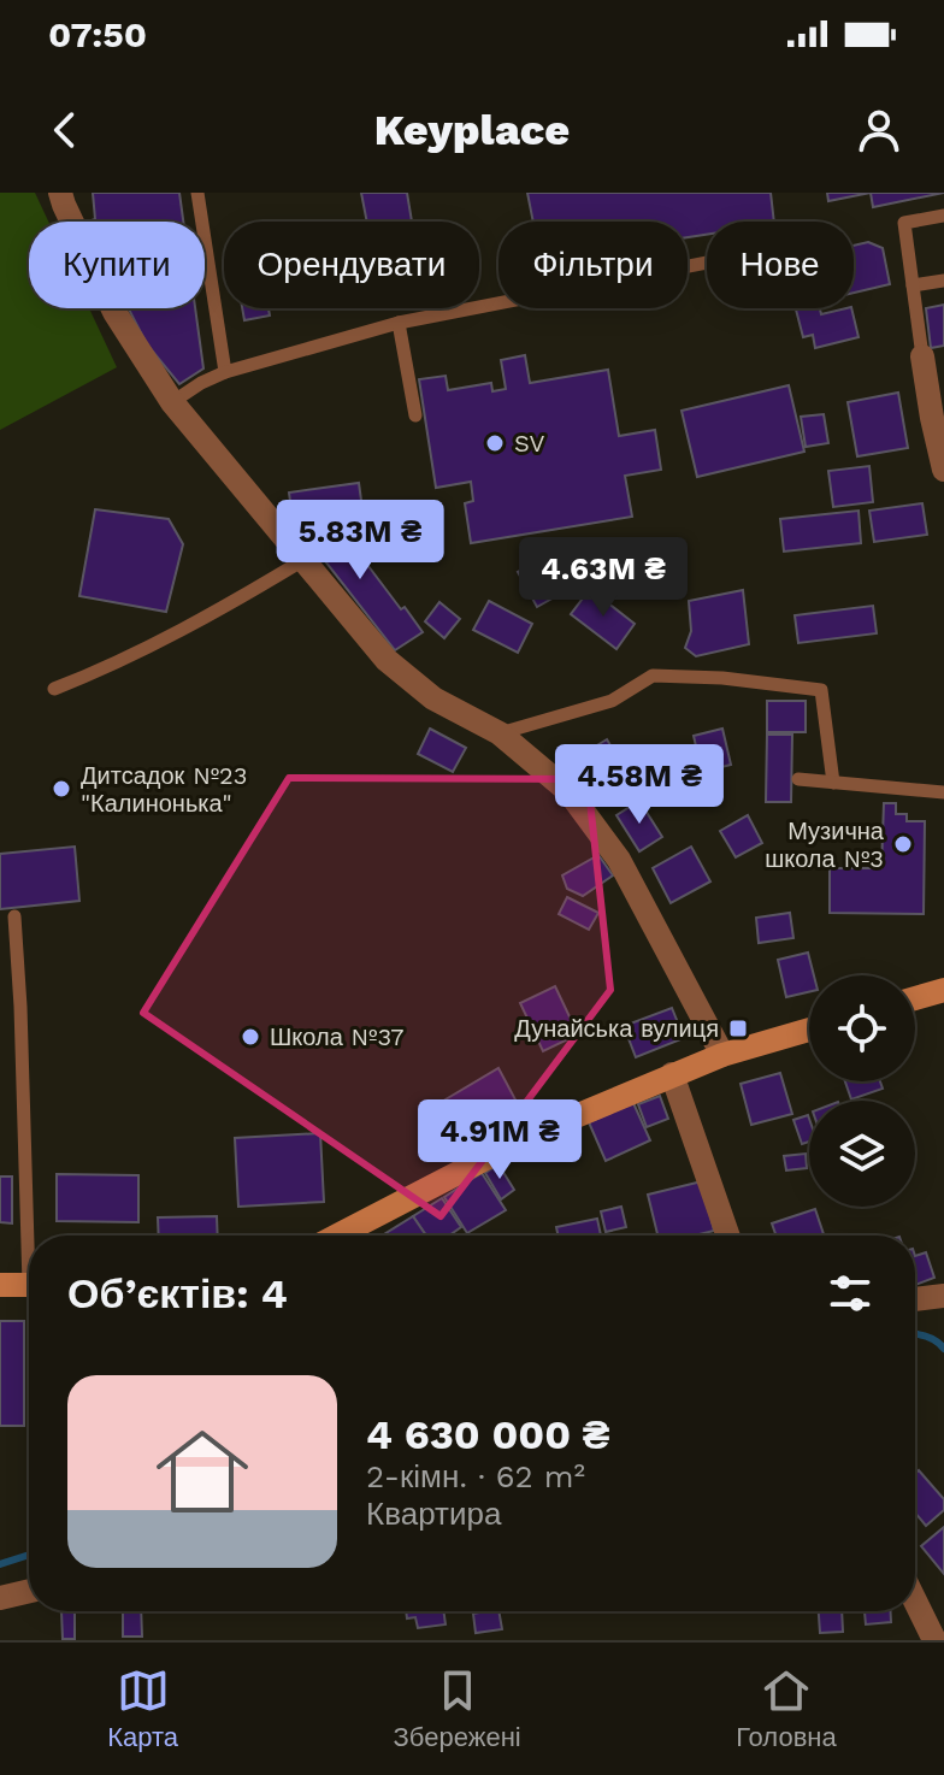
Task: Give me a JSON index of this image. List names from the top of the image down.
{
  "places": {
    "other": [
      "SV",
      "Дитсадок №23 \"Калинонька\"",
      "Музична школа №3",
      "Школа №37"
    ],
    "transit": ["Дунайська вулиця"]
  },
  "page": {
    "status": "07:50",
    "header": "Keyplace",
    "chip": [
      "Купити",
      "Орендувати",
      "Фільтри",
      "Нове"
    ],
    "price": [
      "5.83M ₴",
      "4.63M ₴",
      "4.58M ₴",
      "4.91M ₴"
    ],
    "heading": "Об’єктів: 4",
    "list": [
      {
        "name": "4 630 000 ₴",
        "note": "2-кімн. · 62 m² · Квартира"
      }
    ],
    "tabs": ["Карта", "Збережені", "Головна"]
  }
}
